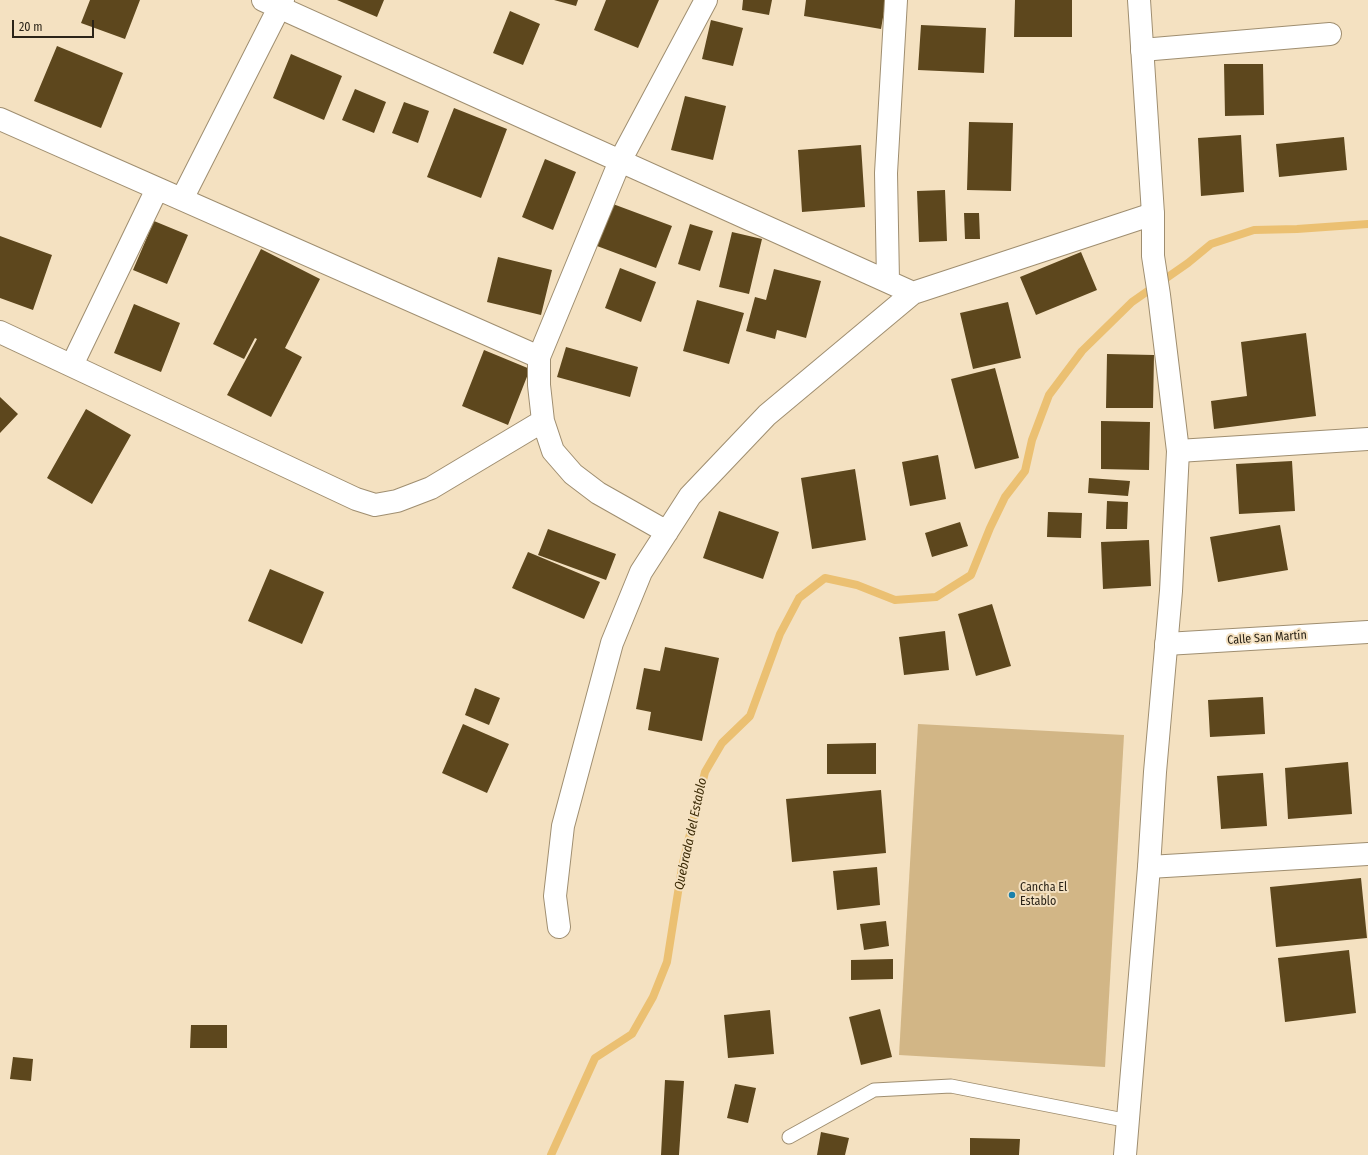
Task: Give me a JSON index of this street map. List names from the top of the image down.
{
  "streets": {
    "street": ["Calle San Martín"]
  },
  "water": ["Quebrada del Establo"],
  "places": ["Cancha El Establo"],
  "scale_bar": "20 m"
}
